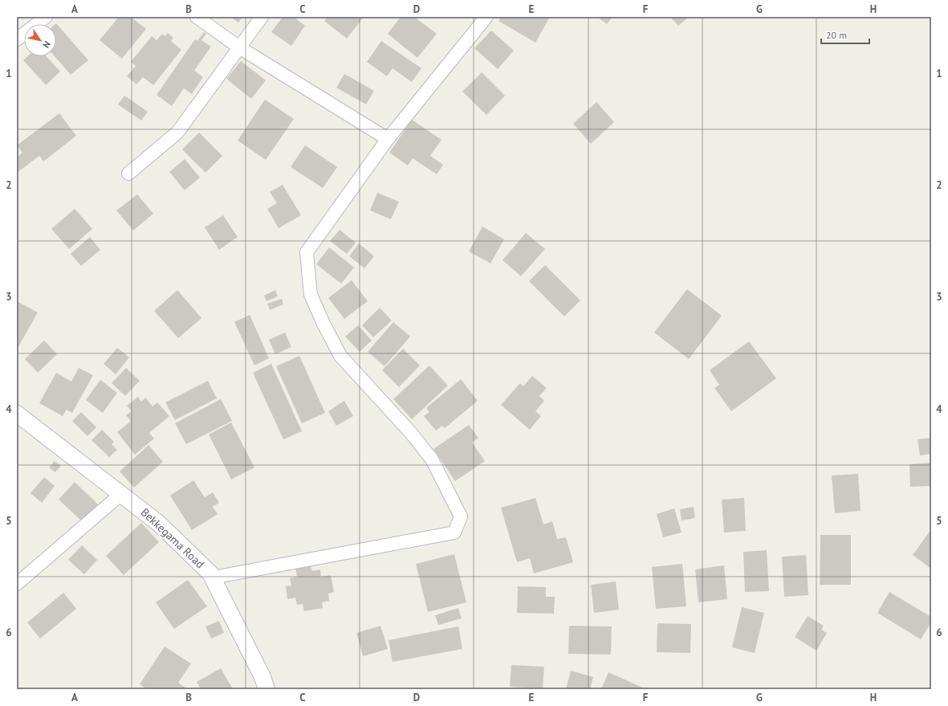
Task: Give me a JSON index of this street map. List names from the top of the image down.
{
  "streets": {
    "street": ["Bekkegama Road"]
  },
  "scale_bar": "20 m",
  "north": "bottom right",
  "grid": {
    "columns": [
      "A",
      "B",
      "C",
      "D",
      "E",
      "F",
      "G",
      "H"
    ],
    "rows": [
      "1",
      "2",
      "3",
      "4",
      "5",
      "6"
    ]
  }
}
